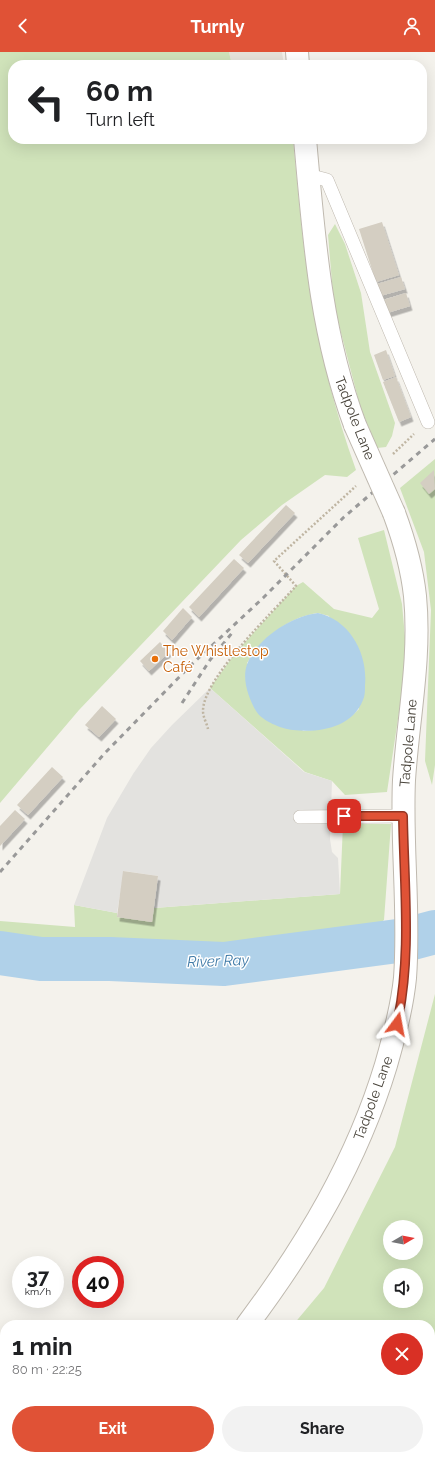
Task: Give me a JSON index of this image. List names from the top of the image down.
{
  "streets": {
    "street": ["Tadpole Lane"]
  },
  "water": ["River Ray"],
  "places": ["The Whistlestop Café"],
  "north": "right",
  "page": {
    "header": "Turnly",
    "turn": ["60 m", "Turn left"],
    "speed": "37 km/h",
    "limit": "40",
    "heading": ["1 min", "80 m · 22:25"],
    "buttons": ["Exit", "Share"]
  }
}
